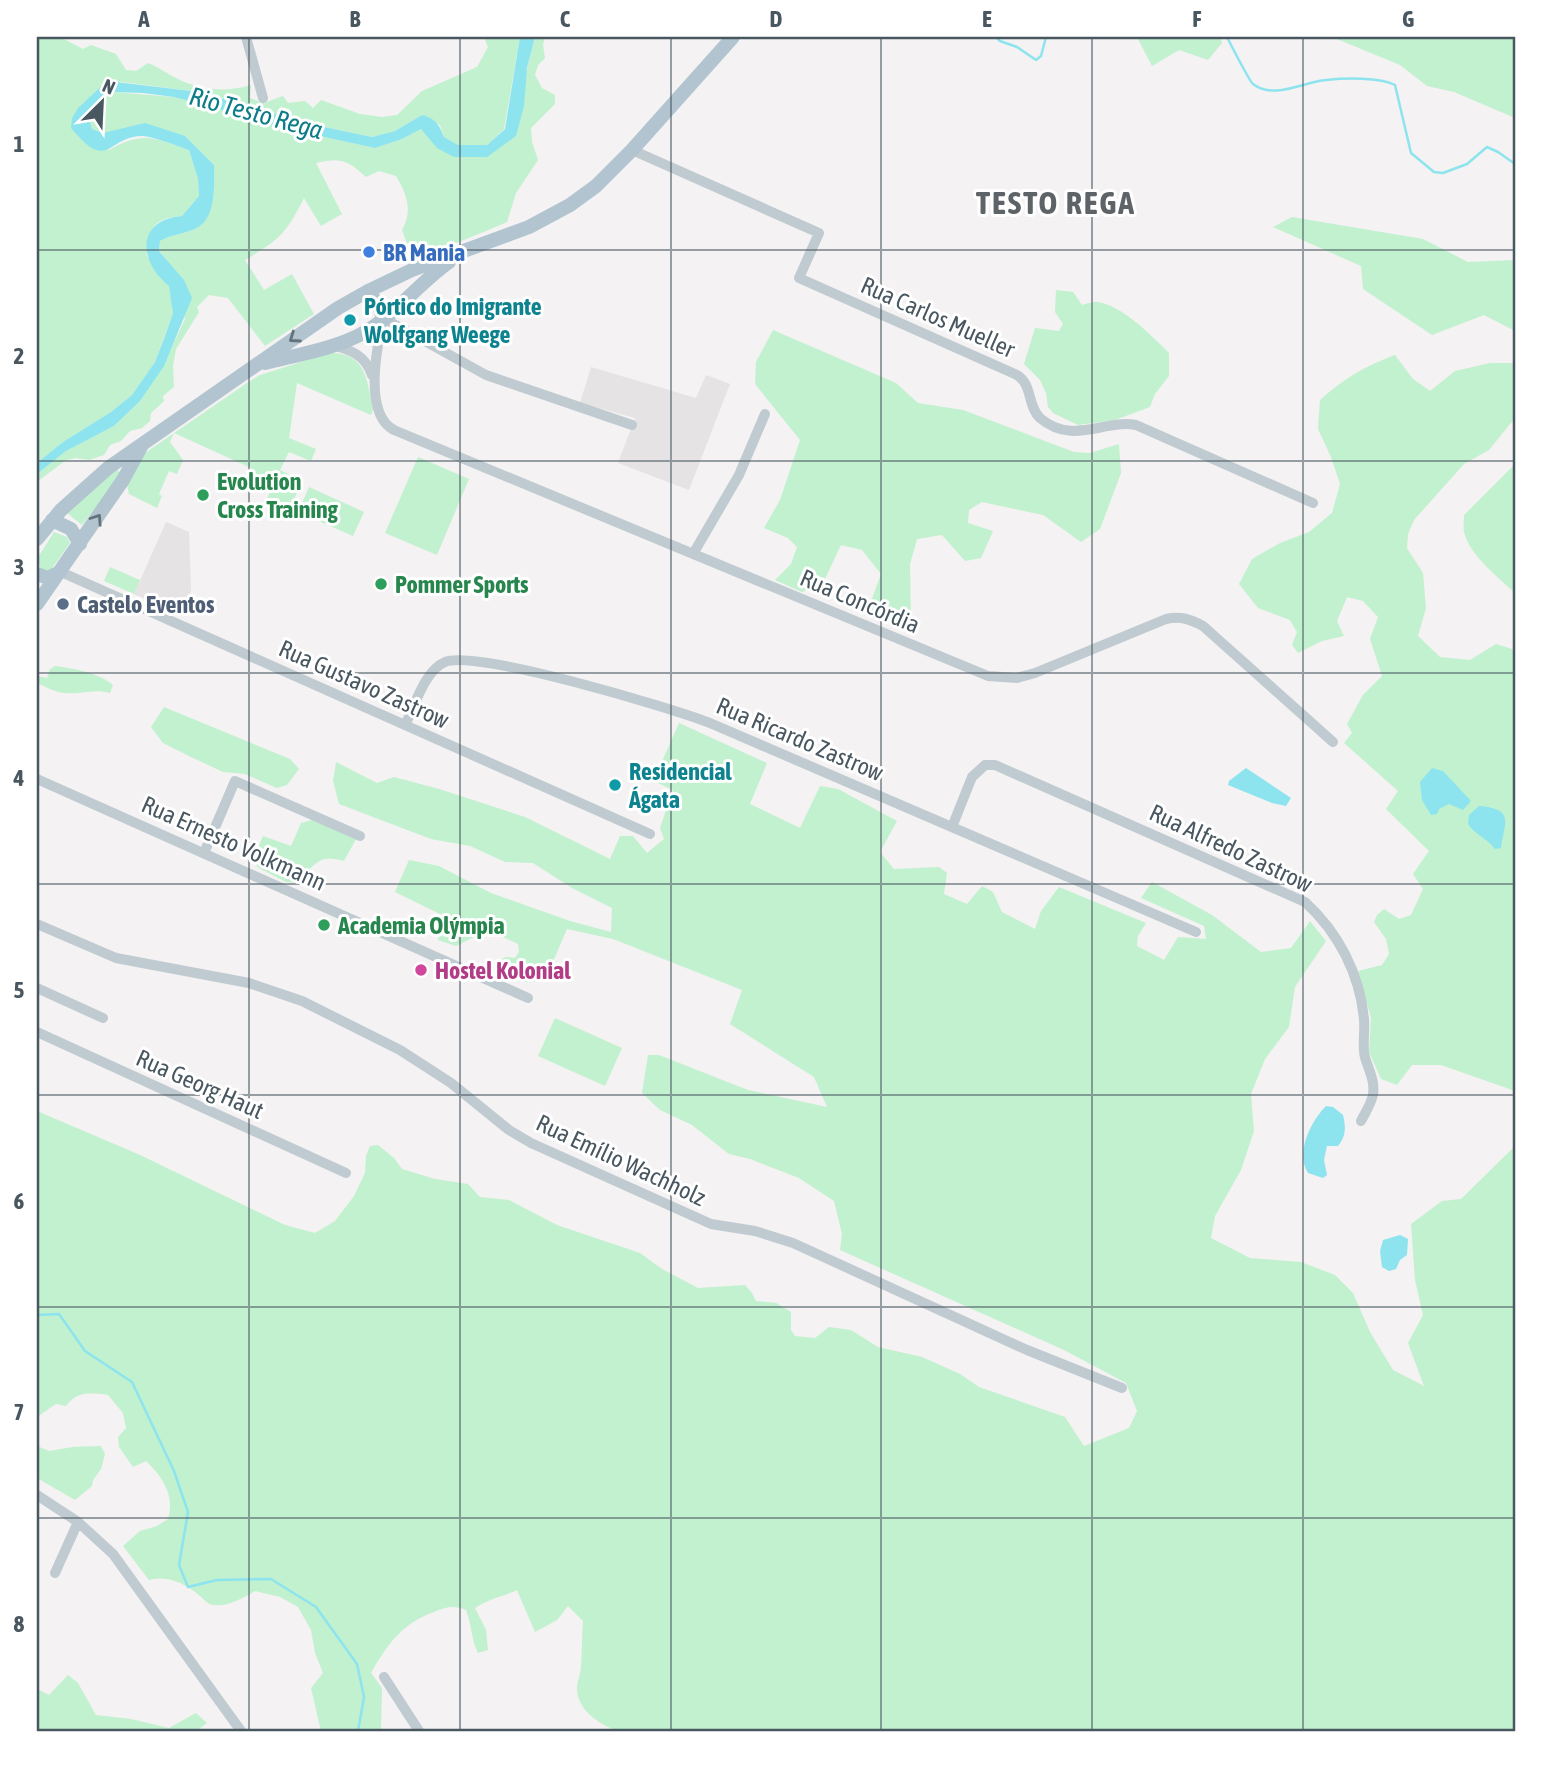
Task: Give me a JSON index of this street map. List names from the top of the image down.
{
  "streets": {
    "street": [
      "Rua Carlos Mueller",
      "Rua Concórdia",
      "Rua Gustavo Zastrow",
      "Rua Ricardo Zastrow",
      "Rua Ernesto Volkmann",
      "Rua Alfredo Zastrow",
      "Rua Georg Haut",
      "Rua Emílio Wachholz"
    ]
  },
  "crossings": [
    ["Rua Gustavo Zastrow", "Rua Ricardo Zastrow"],
    ["Rua Ricardo Zastrow", "Rua Alfredo Zastrow"]
  ],
  "districts": ["TESTO REGA"],
  "water": ["Rio Testo Rega"],
  "places": [
    "BR Mania",
    "Pórtico do Imigrante Wolfgang Weege",
    "Evolution Cross Training",
    "Pommer Sports",
    "Castelo Eventos",
    "Residencial Ágata",
    "Academia Olýmpia",
    "Hostel Kolonial"
  ],
  "north": "top right",
  "grid": {
    "columns": [
      "A",
      "B",
      "C",
      "D",
      "E",
      "F",
      "G"
    ],
    "rows": [
      "1",
      "2",
      "3",
      "4",
      "5",
      "6",
      "7",
      "8"
    ]
  }
}
